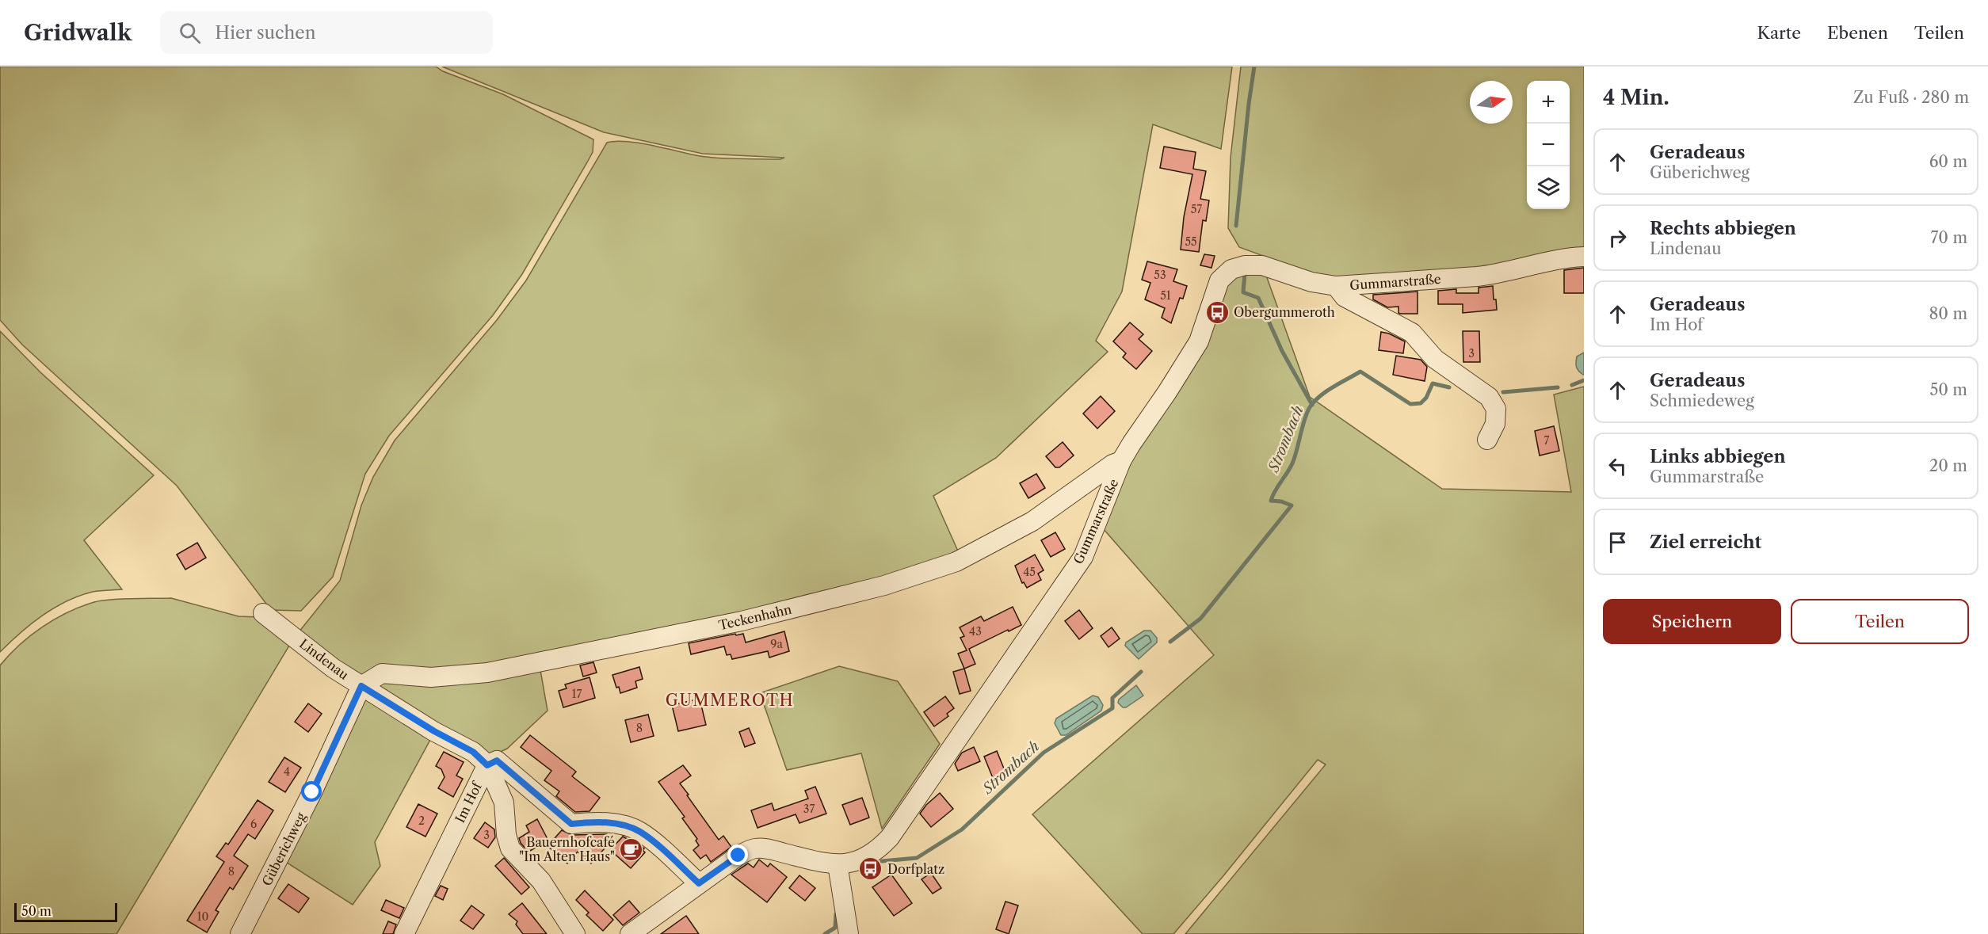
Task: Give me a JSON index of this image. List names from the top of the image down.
{
  "streets": {
    "street": [
      "Gummarstraße",
      "Teckenhahn",
      "Lindenau",
      "Im Hof",
      "Güberichweg"
    ]
  },
  "crossings": [
    ["Gummarstraße", "Teckenhahn"],
    ["Teckenhahn", "Lindenau"],
    ["Teckenhahn", "Güberichweg"],
    ["Lindenau", "Im Hof"],
    ["Lindenau", "Güberichweg"]
  ],
  "districts": ["GUMMEROTH"],
  "water": ["Strombach"],
  "places": {
    "bus stop": ["Obergummeroth", "Dorfplatz"],
    "cafe": ["Bauernhofcafé \"Im Alten Haus\""]
  },
  "house_numbers": [
    "57",
    "55",
    "53",
    "51",
    "3",
    "7",
    "45",
    "43",
    "9a",
    "17",
    "8",
    "4",
    "37",
    "2",
    "6",
    "3",
    "8",
    "10"
  ],
  "scale_bar": "50 m",
  "north": "right",
  "page": {
    "header": "Gridwalk",
    "search": "Hier suchen",
    "nav": ["Karte", "Ebenen", "Teilen"],
    "heading": ["4 Min.", "Zu Fuß · 280 m"],
    "map_buttons": ["+", "−"],
    "list": [
      ["Geradeaus", "Güberichweg", "60 m"],
      ["Rechts abbiegen", "Lindenau", "70 m"],
      ["Geradeaus", "Im Hof", "80 m"],
      ["Geradeaus", "Schmiedeweg", "50 m"],
      ["Links abbiegen", "Gummarstraße", "20 m"],
      "Ziel erreicht"
    ],
    "buttons": ["Speichern", "Teilen"],
    "scale": "50 m"
  }
}
